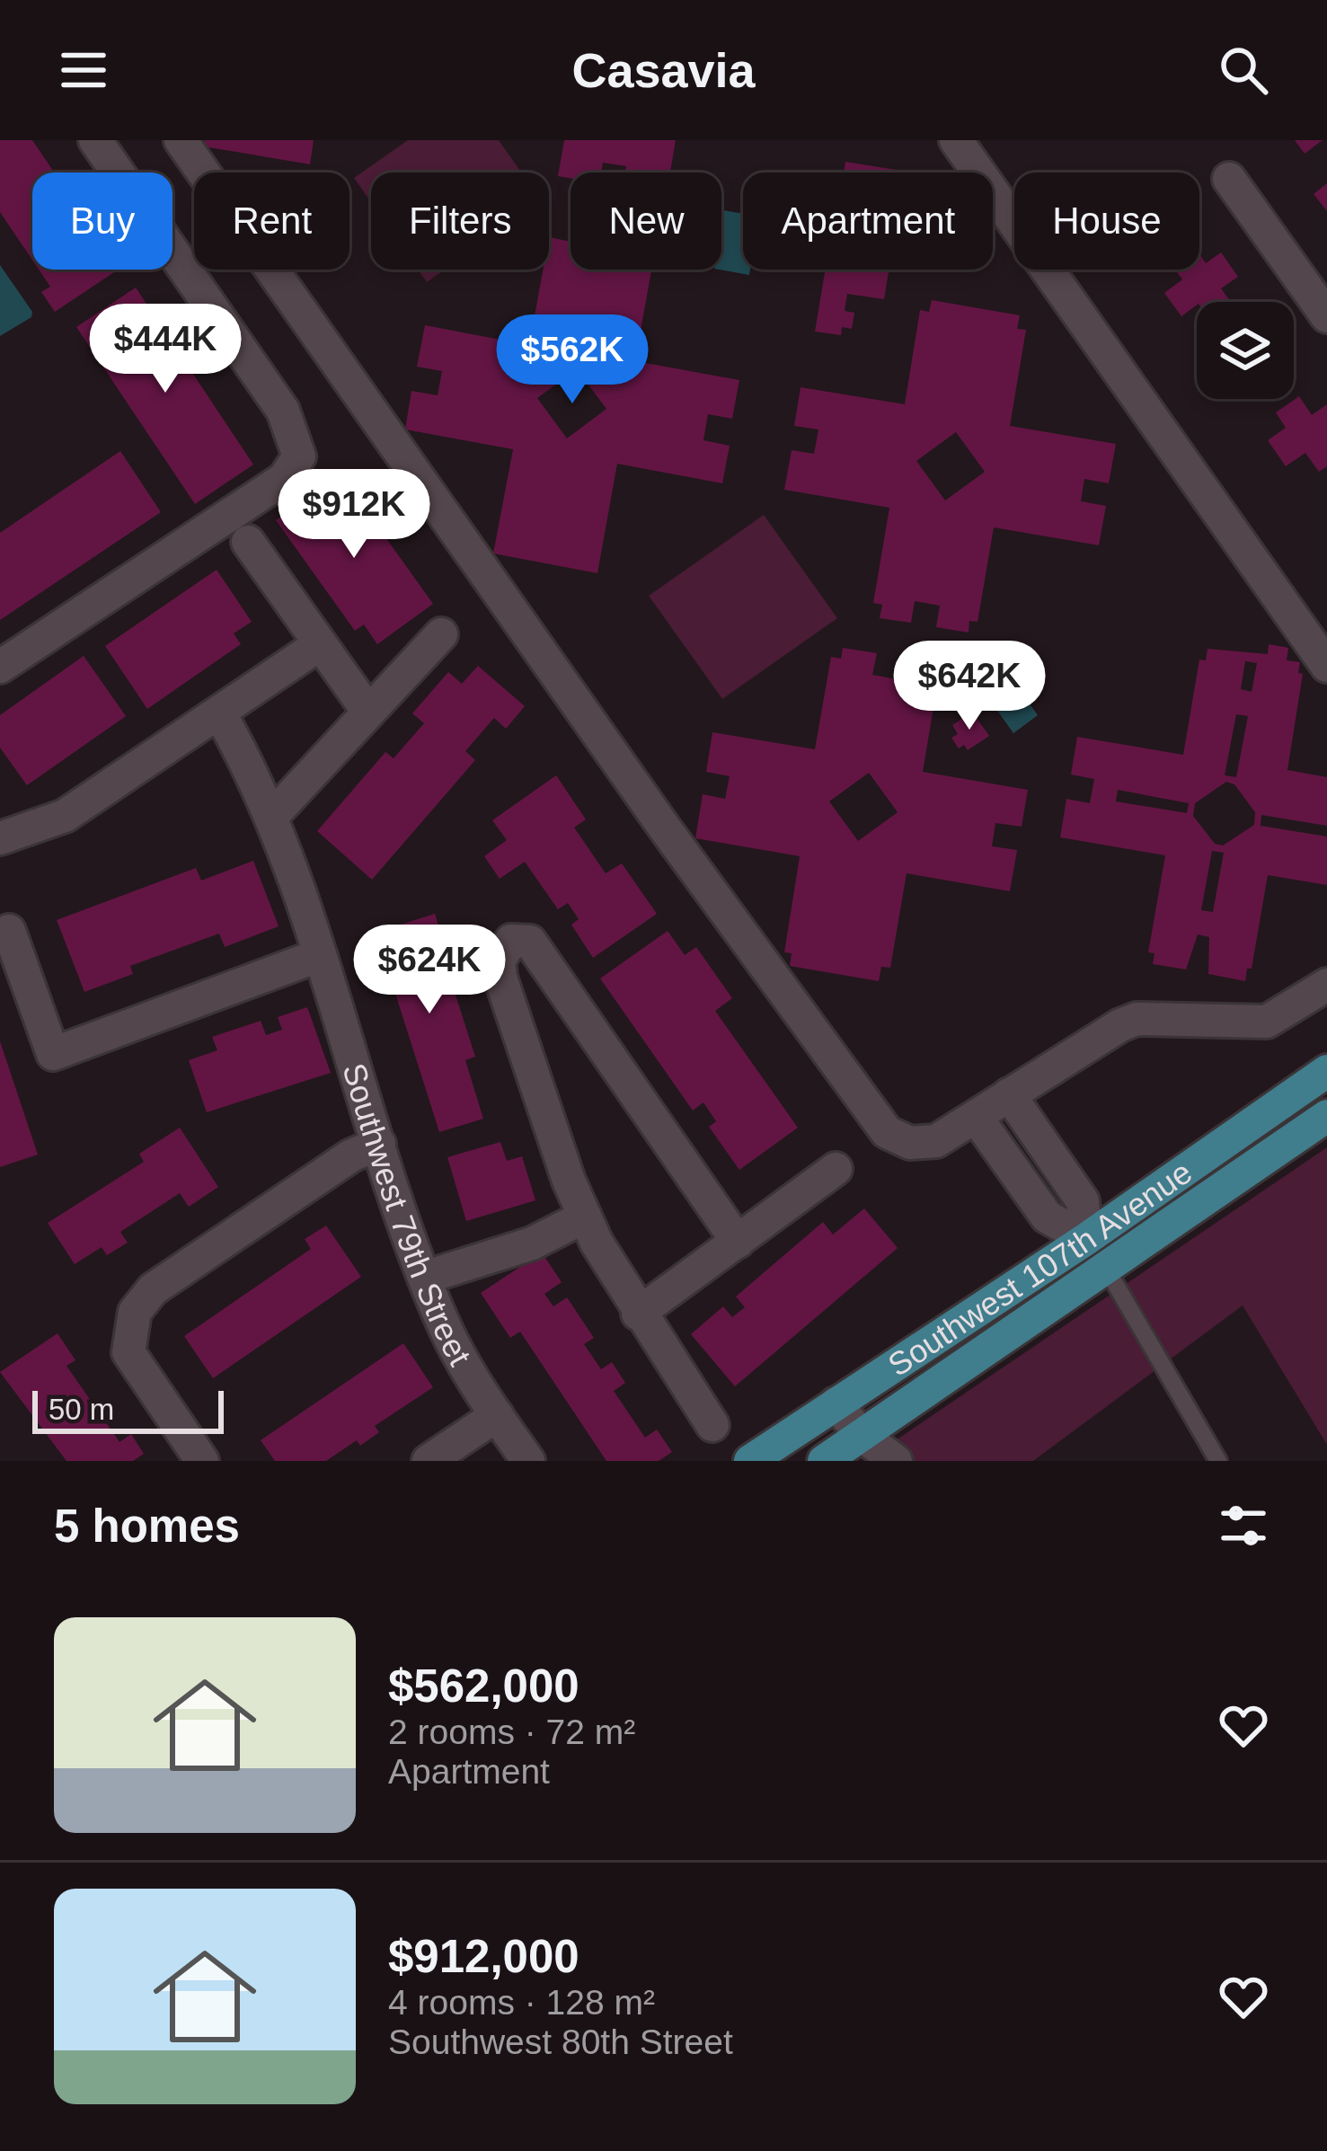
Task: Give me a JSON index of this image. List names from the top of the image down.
{
  "streets": {
    "main road": ["Southwest 107th Avenue"],
    "street": ["Southwest 79th Street"]
  },
  "scale_bar": "50 m",
  "page": {
    "header": "Casavia",
    "chip": [
      "Buy",
      "Rent",
      "Filters",
      "New",
      "Apartment",
      "House"
    ],
    "price": [
      "$444K",
      "$562K",
      "$912K",
      "$642K",
      "$624K"
    ],
    "scale": "50 m",
    "heading": "5 homes",
    "list": [
      {
        "name": "$562,000",
        "note": "2 rooms · 72 m² · Apartment"
      },
      {
        "name": "$912,000",
        "note": "4 rooms · 128 m² · Southwest 80th Street"
      }
    ]
  }
}
